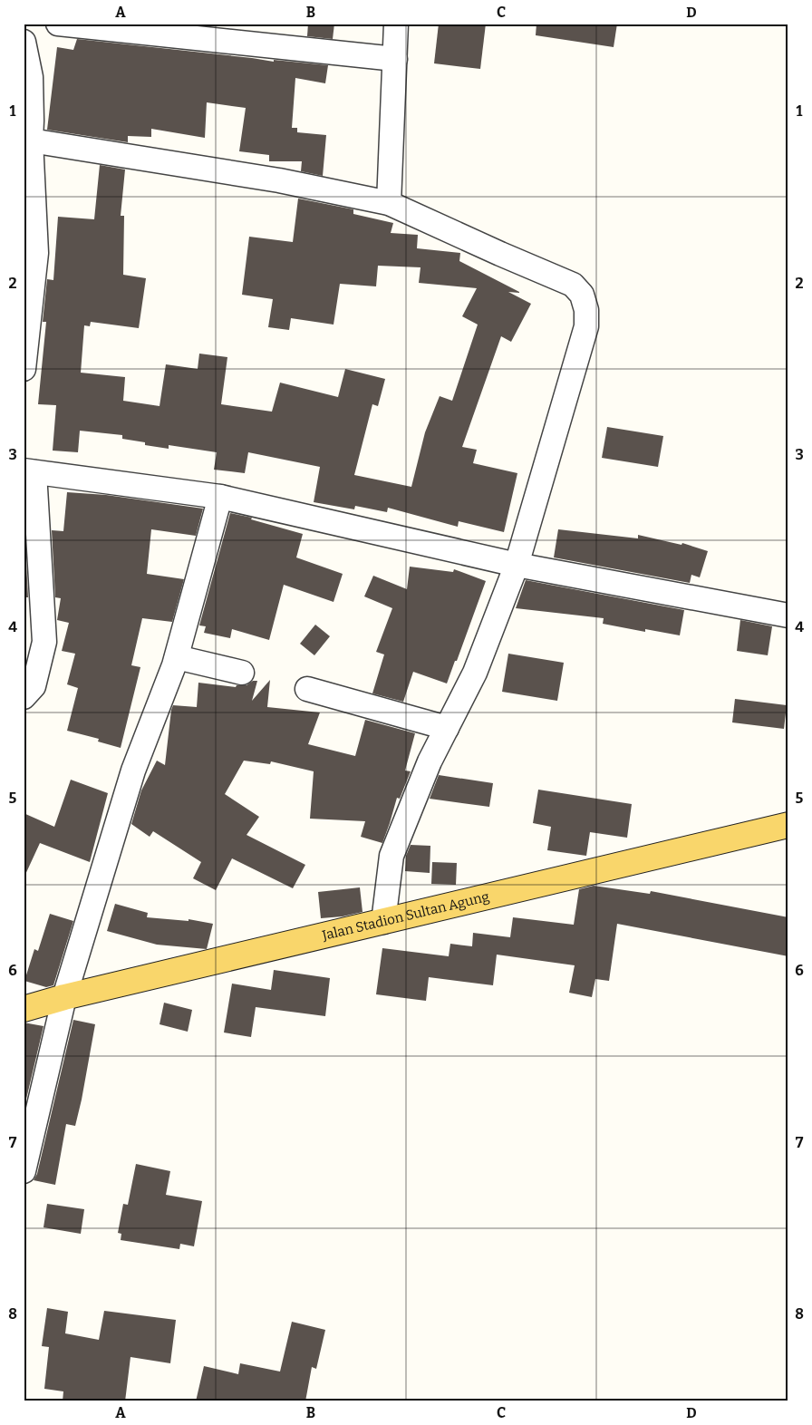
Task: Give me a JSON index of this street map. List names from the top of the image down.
{
  "streets": {
    "main road": ["Jalan Stadion Sultan Agung"]
  },
  "grid": {
    "columns": [
      "A",
      "B",
      "C",
      "D"
    ],
    "rows": [
      "1",
      "2",
      "3",
      "4",
      "5",
      "6",
      "7",
      "8"
    ]
  }
}
